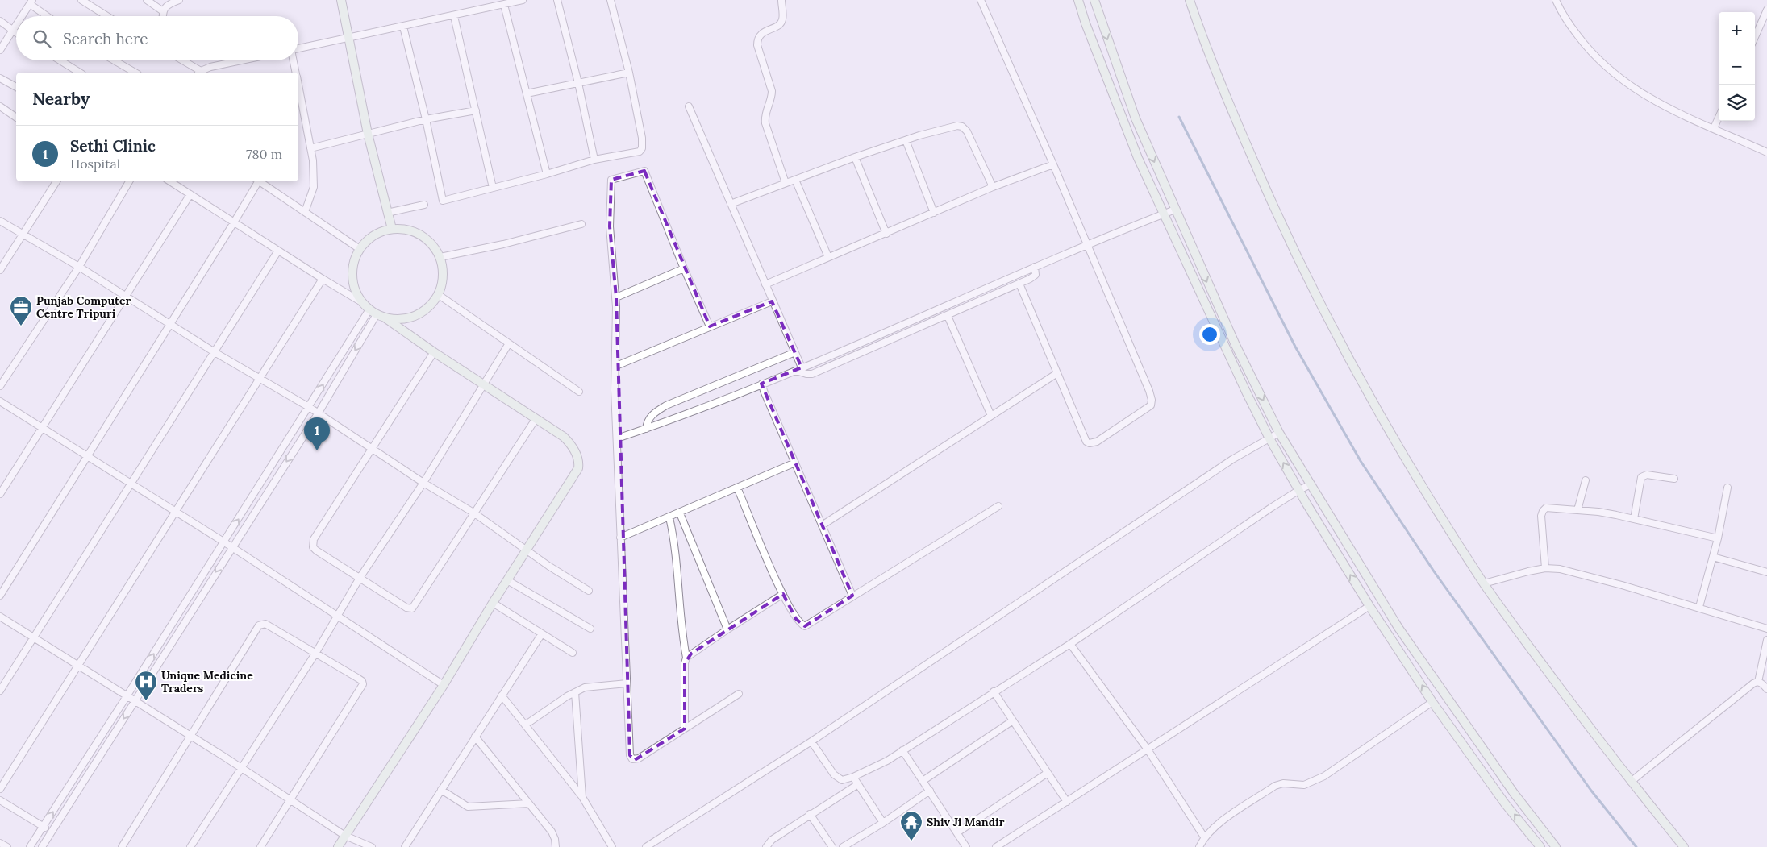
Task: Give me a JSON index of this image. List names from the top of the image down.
{
  "places": {
    "office": ["Punjab Computer Centre Tripuri"],
    "hospital": ["Unique Medicine Traders"],
    "temple": ["Shiv Ji Mandir"]
  },
  "page": {
    "map_buttons": ["+", "−"],
    "search": "Search here",
    "heading": "Nearby",
    "list": [
      {
        "mark": "1",
        "name": "Sethi Clinic",
        "note": "Hospital",
        "value": "780 m"
      }
    ],
    "pins": "1"
  }
}
